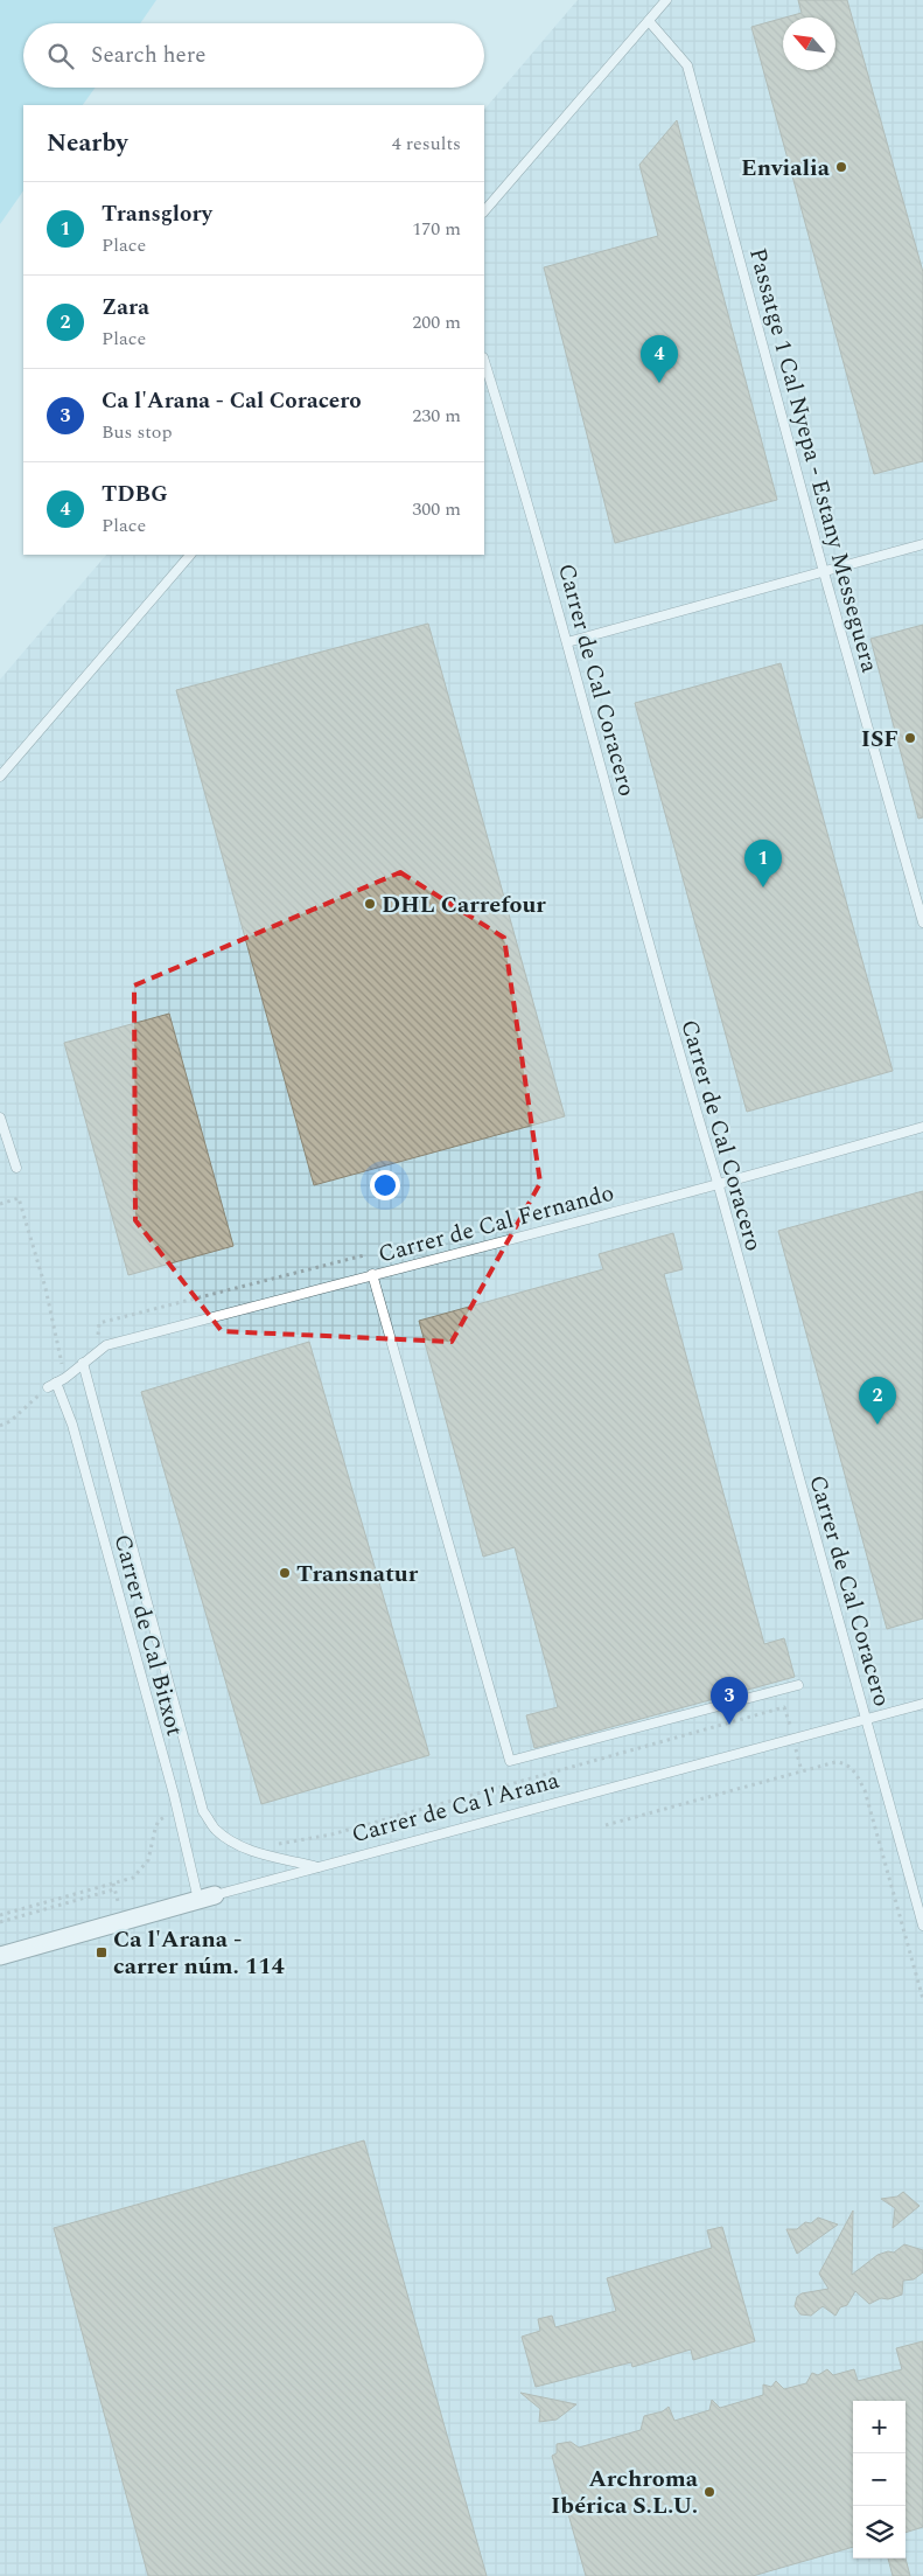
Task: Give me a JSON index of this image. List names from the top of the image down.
{
  "streets": {
    "street": ["Carrer de Ca l'Arana"],
    "lane": [
      "Passatge 1 Cal Nyepa - Estany Messeguera",
      "Carrer de Cal Coracero",
      "Carrer de Cal Fernando",
      "Carrer de Cal Bitxot"
    ]
  },
  "crossings": [
    ["Carrer de Cal Coracero", "Carrer de Cal Fernando"],
    ["Carrer de Cal Coracero", "Carrer de Ca l'Arana"],
    ["Carrer de Cal Fernando", "Carrer de Cal Bitxot"],
    ["Carrer de Cal Bitxot", "Carrer de Ca l'Arana"]
  ],
  "places": {
    "other": [
      "Envialia",
      "ISF",
      "DHL Carrefour",
      "Transnatur",
      "Archroma Ibérica S.L.U."
    ],
    "transit": ["Ca l'Arana - carrer núm. 114"]
  },
  "north": "top left",
  "page": {
    "search": "Search here",
    "heading": ["Nearby", "4 results"],
    "list": [
      {
        "mark": "1",
        "name": "Transglory",
        "note": "Place",
        "value": "170 m"
      },
      {
        "mark": "2",
        "name": "Zara",
        "note": "Place",
        "value": "200 m"
      },
      {
        "mark": "3",
        "name": "Ca l'Arana - Cal Coracero",
        "note": "Bus stop",
        "value": "230 m"
      },
      {
        "mark": "4",
        "name": "TDBG",
        "note": "Place",
        "value": "300 m"
      }
    ],
    "pins": [
      "4",
      "1",
      "2",
      "3"
    ],
    "map_buttons": ["+", "−"]
  }
}
